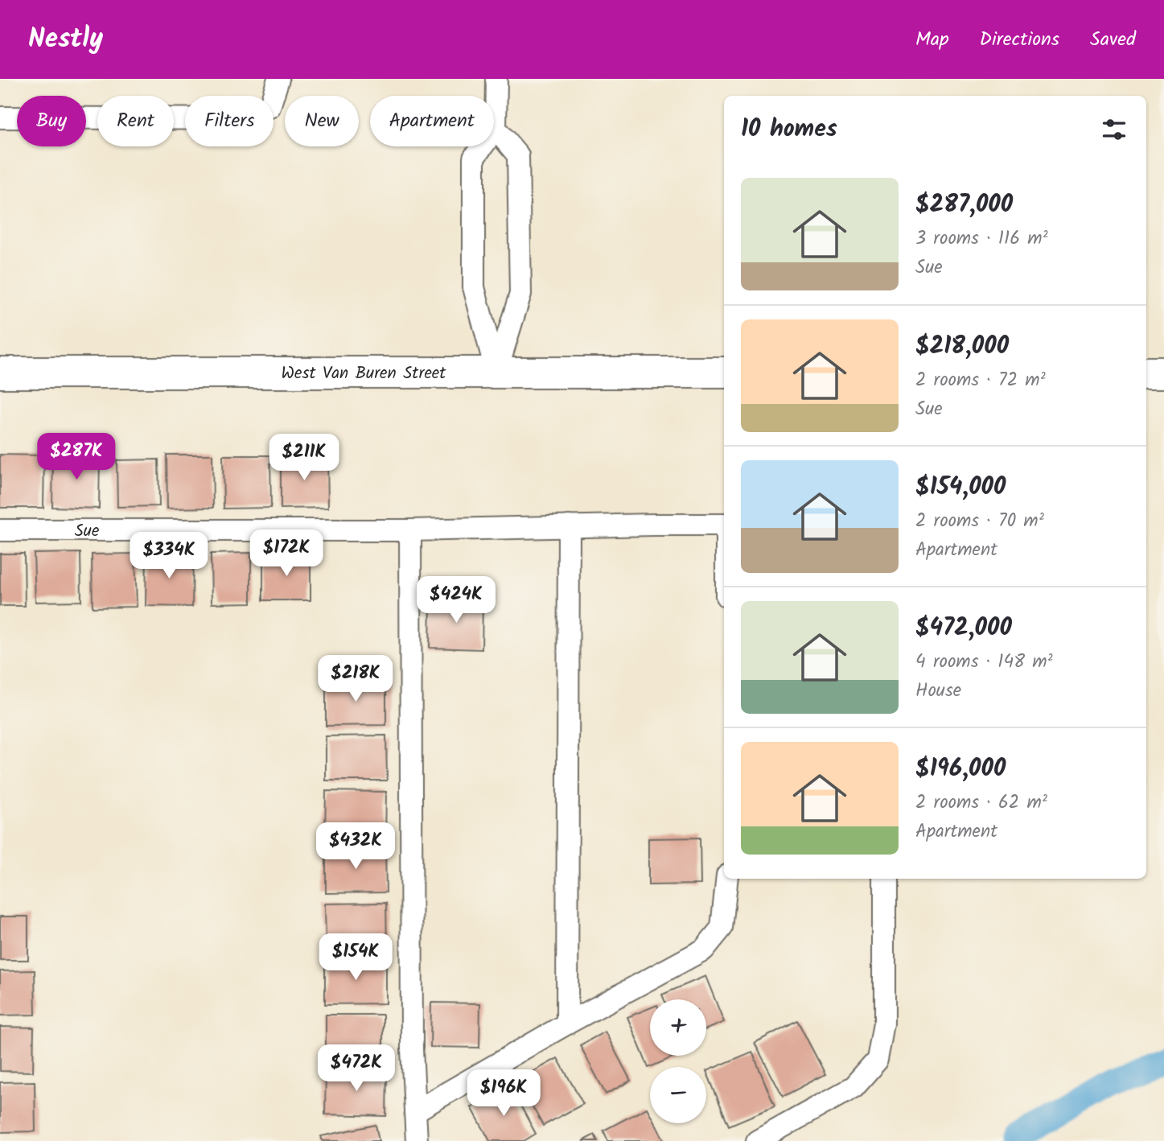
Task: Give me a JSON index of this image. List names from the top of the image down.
{
  "streets": {
    "main road": ["West Van Buren Street"],
    "street": ["Sue"]
  },
  "page": {
    "header": "Nestly",
    "nav": ["Map", "Directions", "Saved"],
    "chip": [
      "Buy",
      "Rent",
      "Filters",
      "New",
      "Apartment"
    ],
    "heading": "10 homes",
    "list": [
      {
        "name": "$287,000",
        "note": "3 rooms · 116 m² · Sue"
      },
      {
        "name": "$218,000",
        "note": "2 rooms · 72 m² · Sue"
      },
      {
        "name": "$154,000",
        "note": "2 rooms · 70 m² · Apartment"
      },
      {
        "name": "$472,000",
        "note": "4 rooms · 148 m² · House"
      },
      {
        "name": "$196,000",
        "note": "2 rooms · 62 m² · Apartment"
      }
    ],
    "price": [
      "$287K",
      "$211K",
      "$172K",
      "$334K",
      "$424K",
      "$218K",
      "$432K",
      "$154K",
      "$472K",
      "$196K"
    ],
    "map_buttons": ["+", "−"]
  }
}
